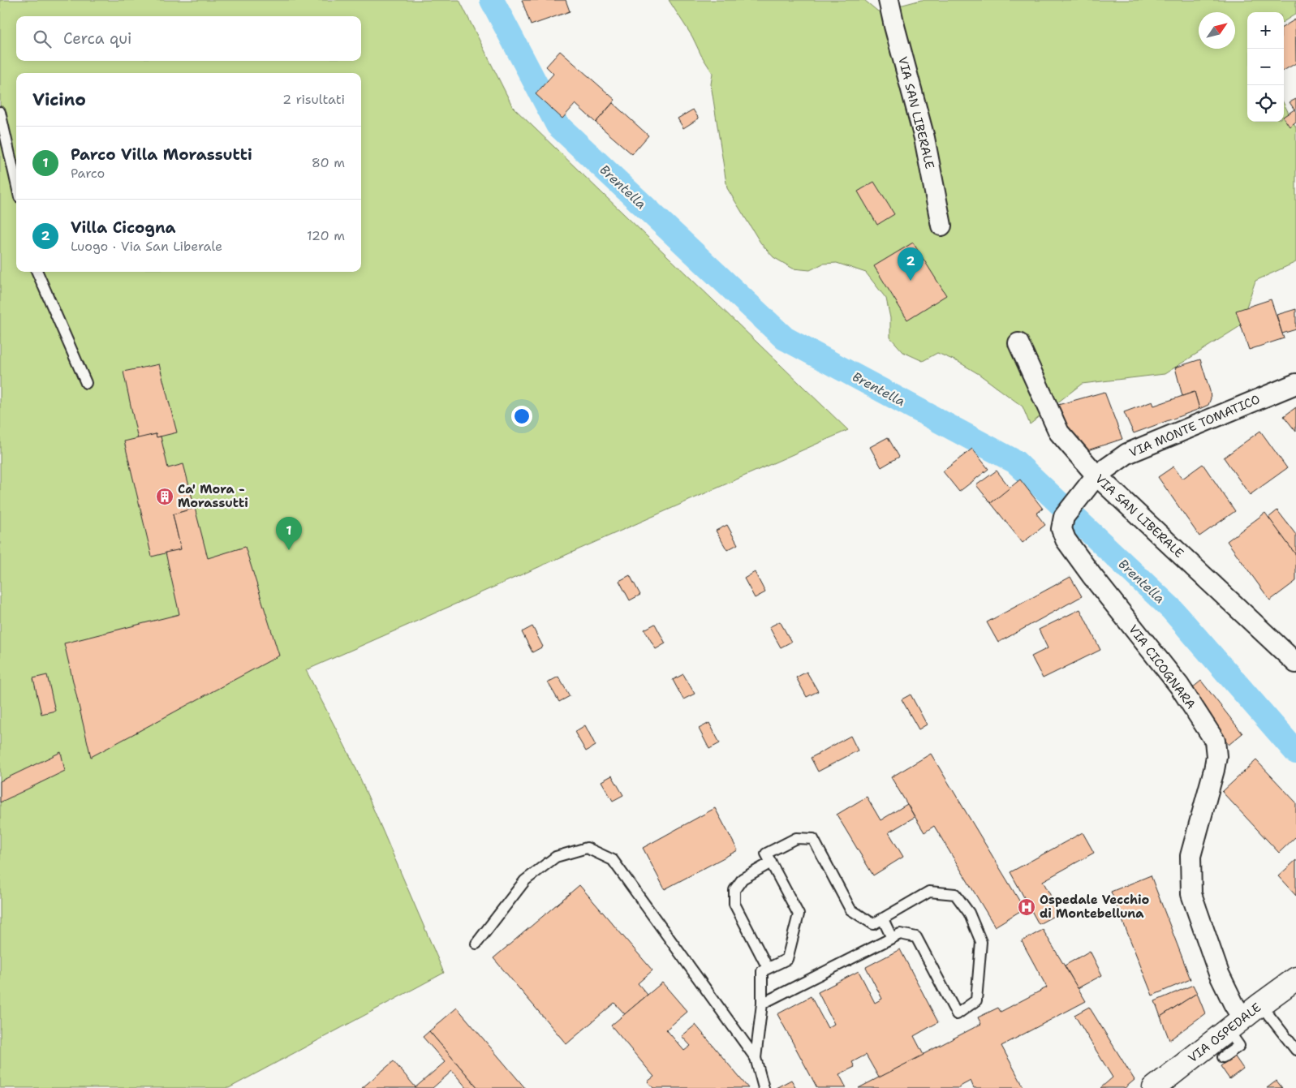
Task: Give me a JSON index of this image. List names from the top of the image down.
{
  "streets": {
    "street": [
      "VIA SAN LIBERALE",
      "VIA MONTE TOMATICO",
      "VIA CICOGNARA",
      "VIA OSPEDALE"
    ]
  },
  "crossings": [
    ["VIA SAN LIBERALE", "VIA MONTE TOMATICO"],
    ["VIA SAN LIBERALE", "VIA CICOGNARA"],
    ["VIA MONTE TOMATICO", "VIA CICOGNARA"],
    ["VIA CICOGNARA", "VIA OSPEDALE"]
  ],
  "water": ["Brentella"],
  "places": {
    "building": ["Ca' Mora - Morassutti"],
    "hospital": ["Ospedale Vecchio di Montebelluna"]
  },
  "north": "top right",
  "page": {
    "map_buttons": ["+", "−"],
    "search": "Cerca qui",
    "heading": ["Vicino", "2 risultati"],
    "list": [
      {
        "mark": "1",
        "name": "Parco Villa Morassutti",
        "note": "Parco",
        "value": "80 m"
      },
      {
        "mark": "2",
        "name": "Villa Cicogna",
        "note": "Luogo · Via San Liberale",
        "value": "120 m"
      }
    ],
    "pins": ["2", "1"]
  }
}
